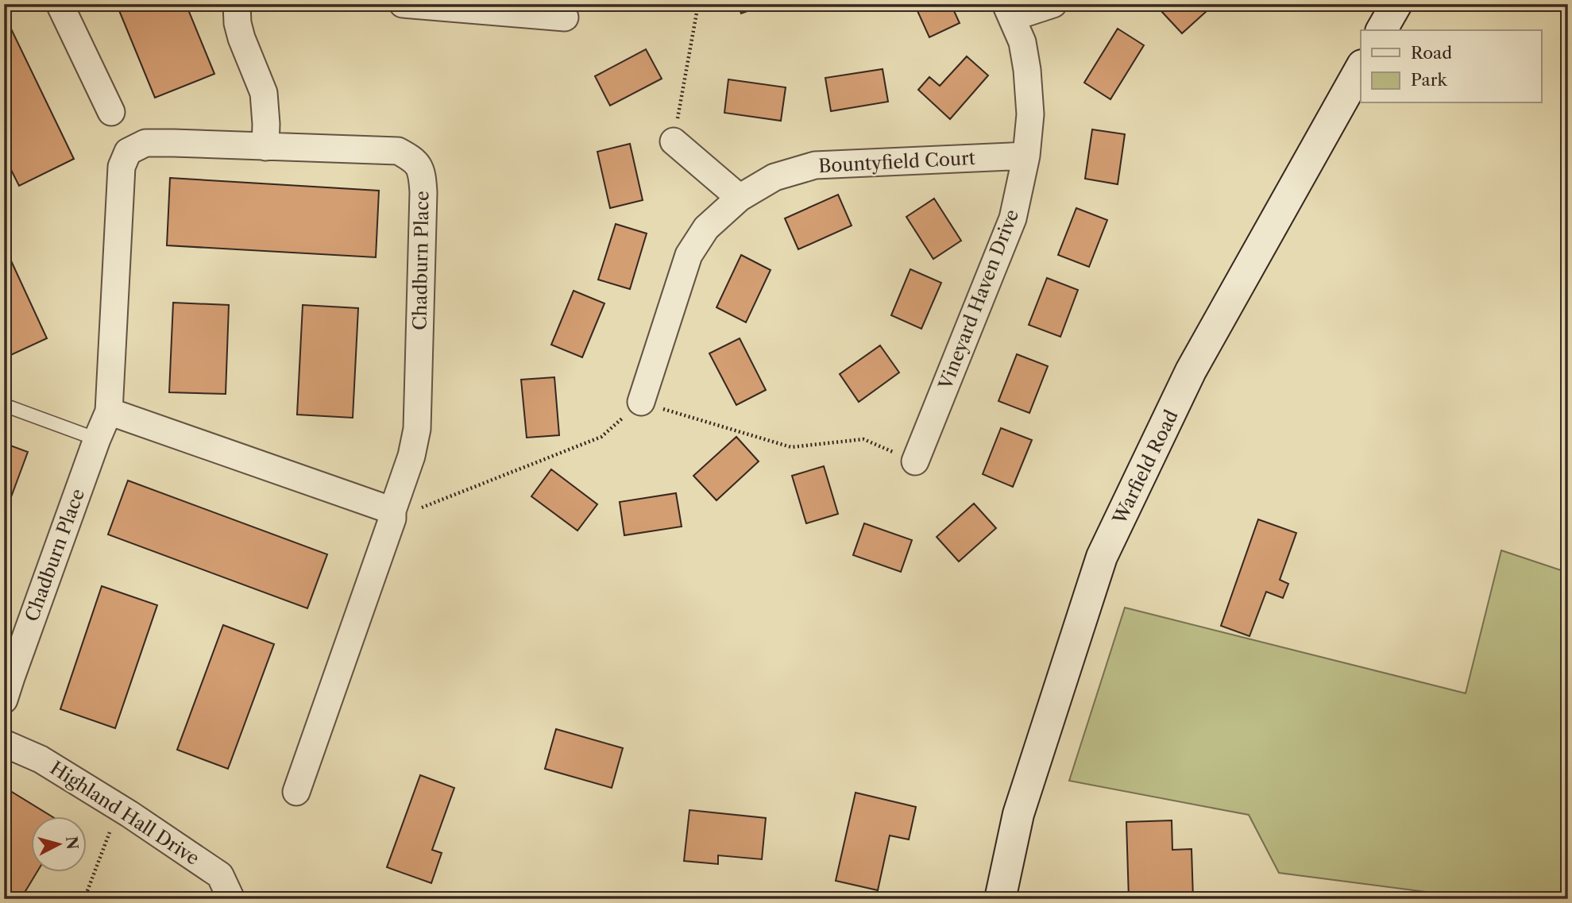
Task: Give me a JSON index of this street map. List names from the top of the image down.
{
  "streets": {
    "street": [
      "Bountyfield Court",
      "Chadburn Place",
      "Vineyard Haven Drive",
      "Warfield Road",
      "Highland Hall Drive"
    ]
  },
  "crossings": [
    ["Bountyfield Court", "Vineyard Haven Drive"]
  ],
  "legend": ["Road", "Park"],
  "north": "right"
}
